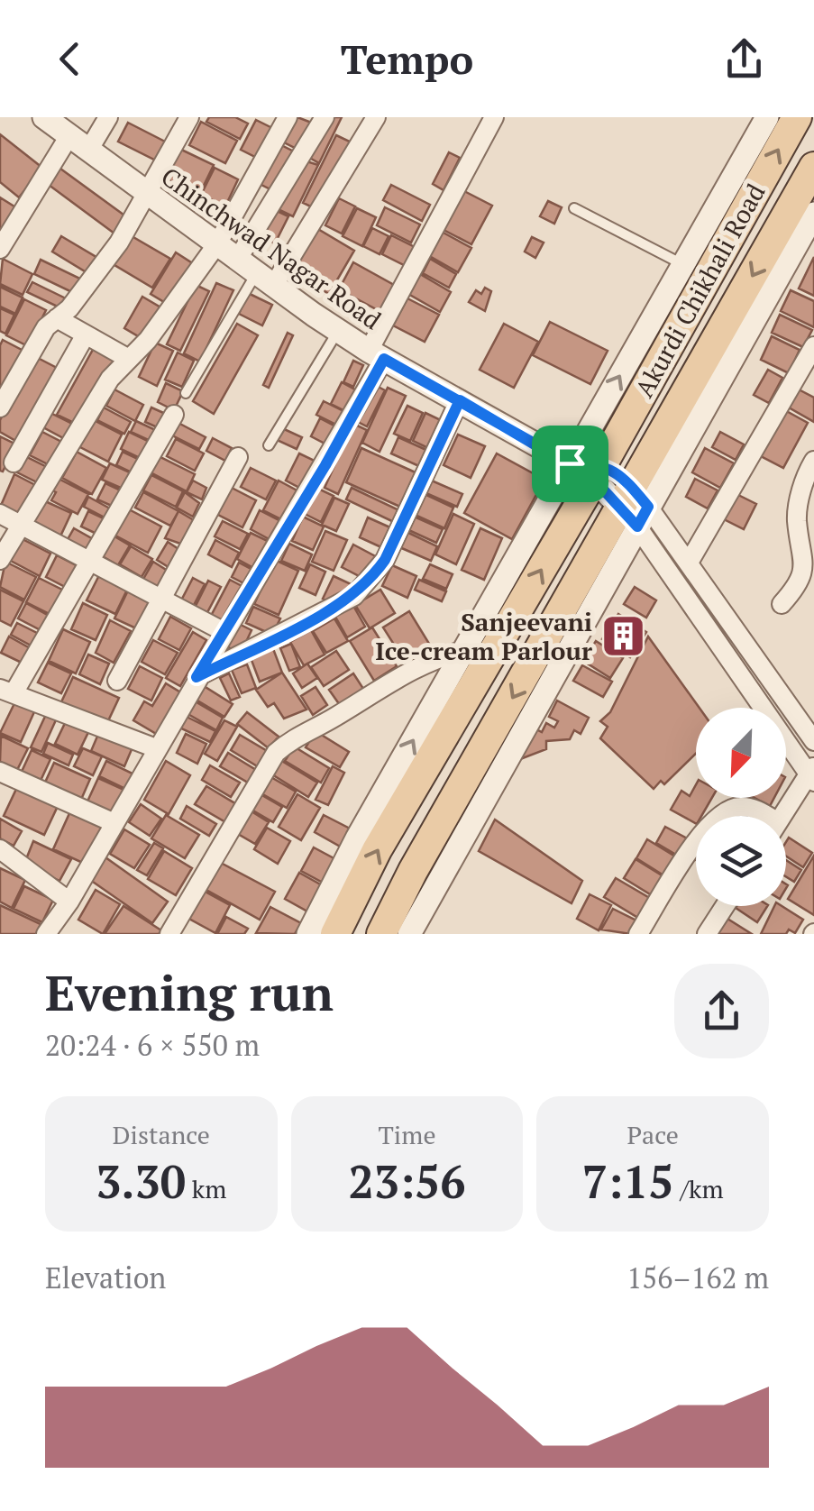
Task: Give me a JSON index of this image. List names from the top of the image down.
{
  "streets": {
    "main road": ["Akurdi Chikhali Road"],
    "street": ["Chinchwad Nagar Road"]
  },
  "crossings": [
    ["Chinchwad Nagar Road", "Akurdi Chikhali Road"]
  ],
  "places": {
    "building": ["Sanjeevani Ice-cream Parlour"]
  },
  "north": "bottom left",
  "page": {
    "header": "Tempo",
    "heading": ["Evening run", "20:24 · 6 × 550 m"],
    "stats": [
      ["Distance", "3.30 km"],
      ["Time", "23:56"],
      ["Pace", "7:15 /km"]
    ],
    "chart": ["Elevation", "156–162 m"]
  }
}
